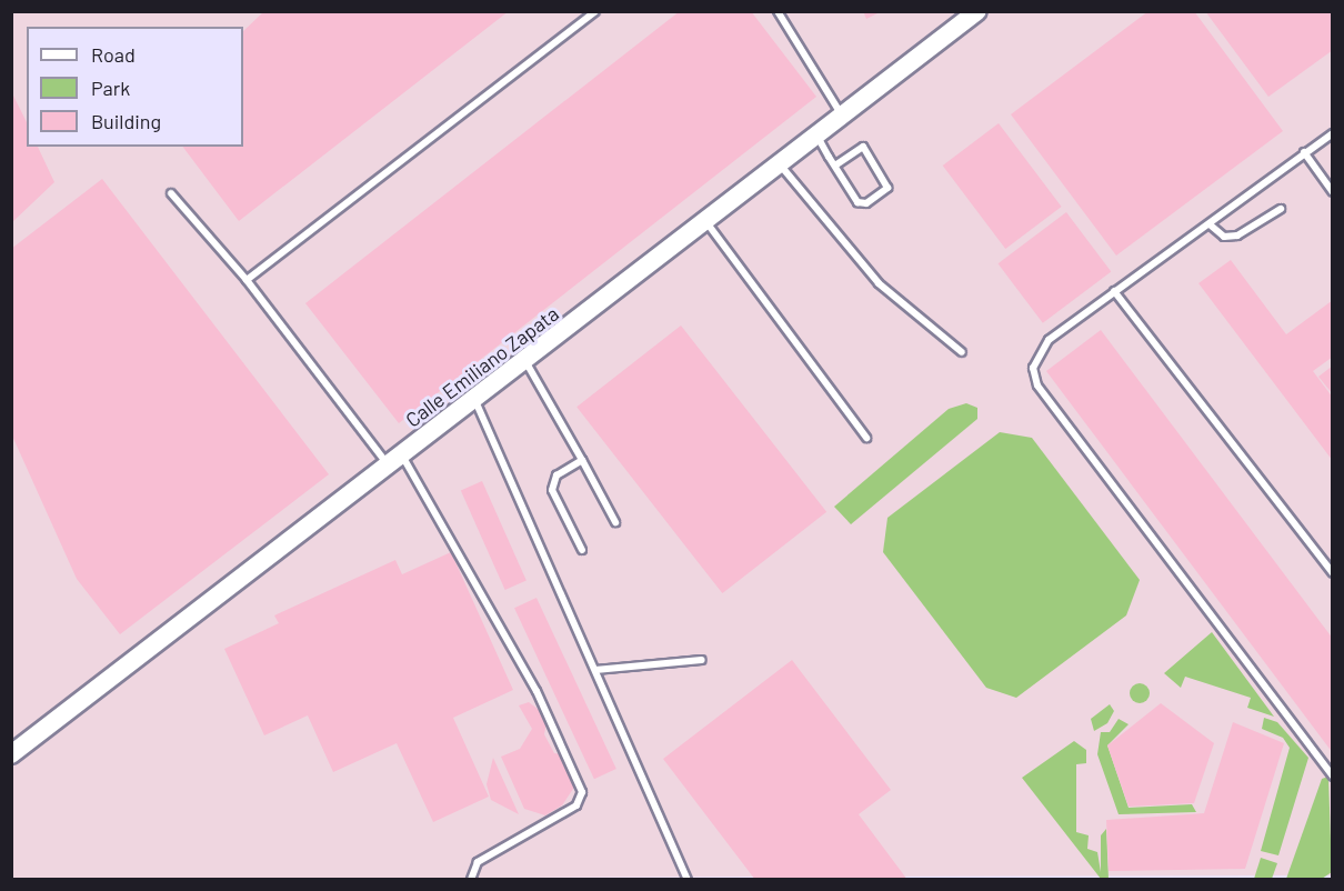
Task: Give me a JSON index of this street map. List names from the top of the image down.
{
  "streets": {
    "street": ["Calle Emiliano Zapata"]
  },
  "legend": ["Road", "Park", "Building"]
}
